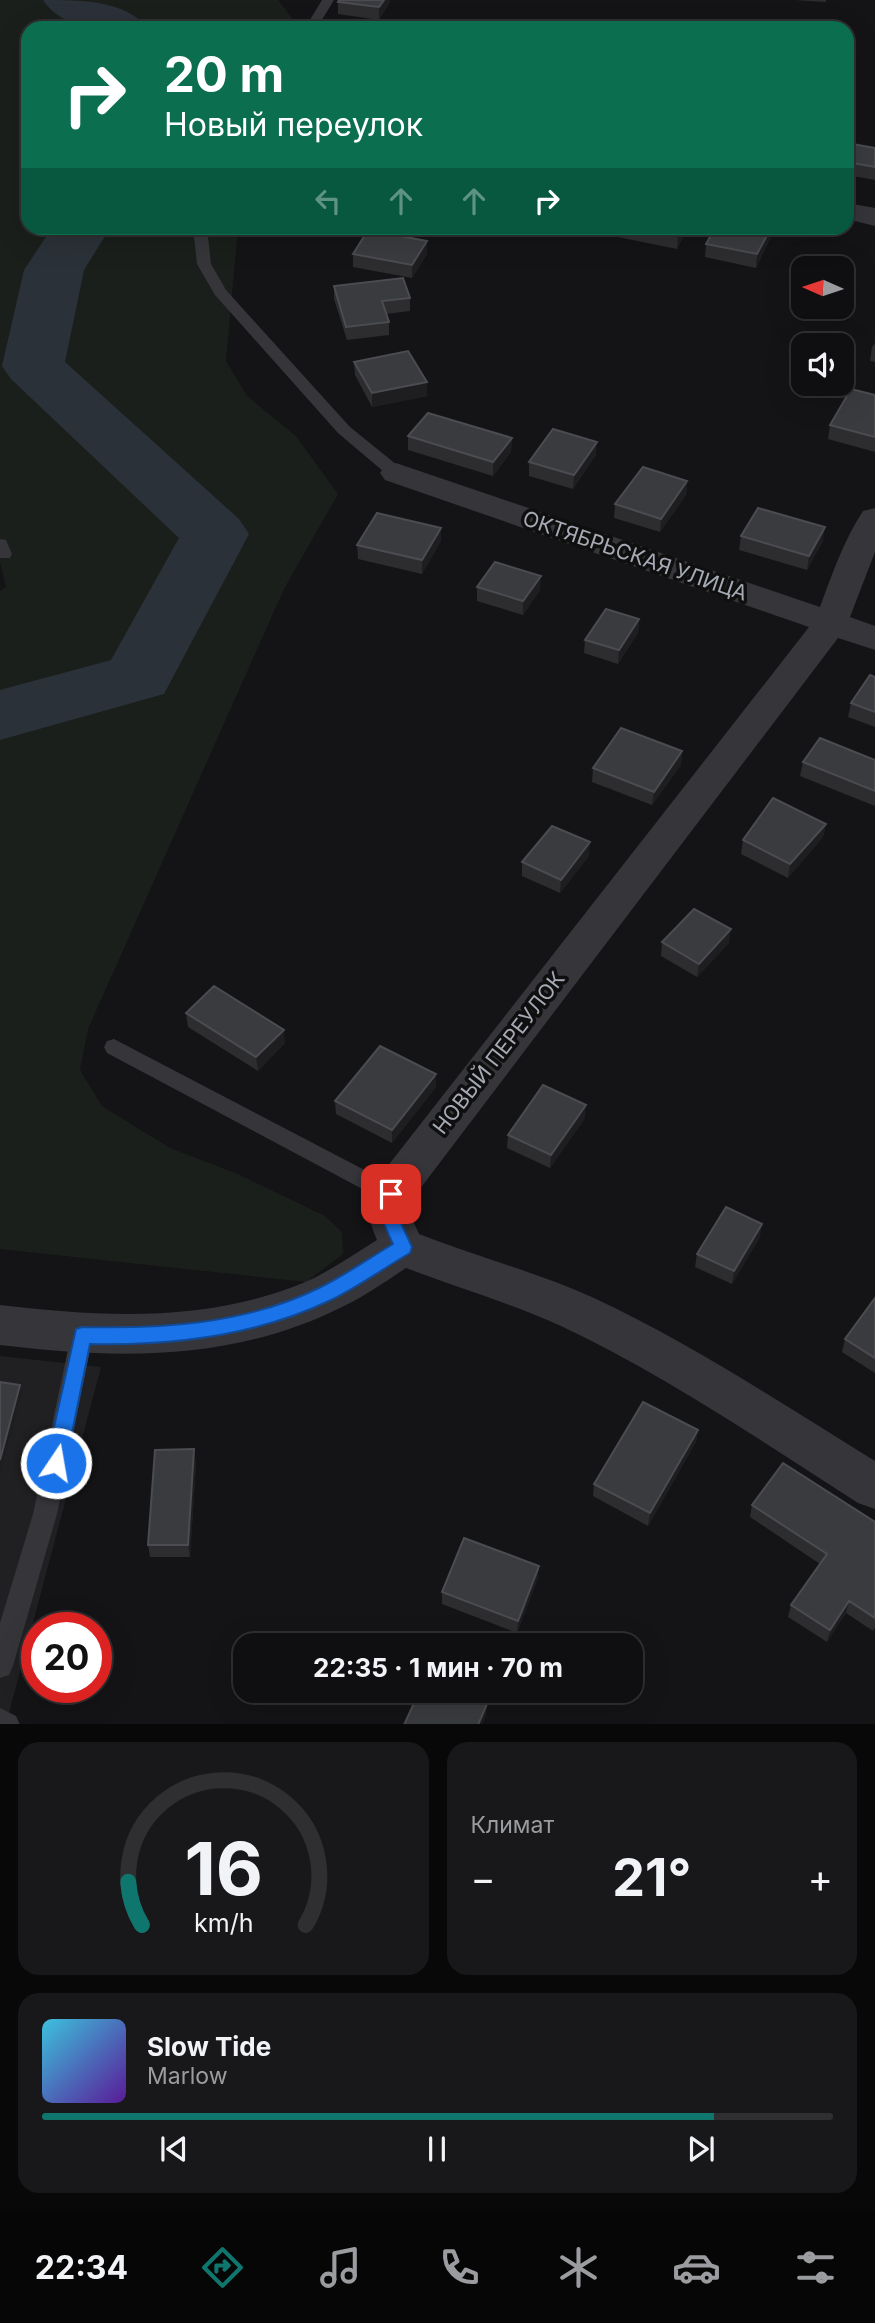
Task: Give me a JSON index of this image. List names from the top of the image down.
{
  "streets": {
    "street": ["ОКТЯБРЬСКАЯ УЛИЦА", "НОВЫЙ ПЕРЕУЛОК"]
  },
  "crossings": [
    ["ОКТЯБРЬСКАЯ УЛИЦА", "НОВЫЙ ПЕРЕУЛОК"]
  ],
  "north": "left",
  "page": {
    "turn": ["20 m", "Новый переулок"],
    "limit": "20",
    "trip": "22:35 · 1 мин · 70 m",
    "tile": "Климат",
    "heat": ["−", "21°", "+"],
    "song": ["Slow Tide", "Marlow"],
    "tabs": "22:34",
    "gauge": ["16", "km/h"]
  }
}
